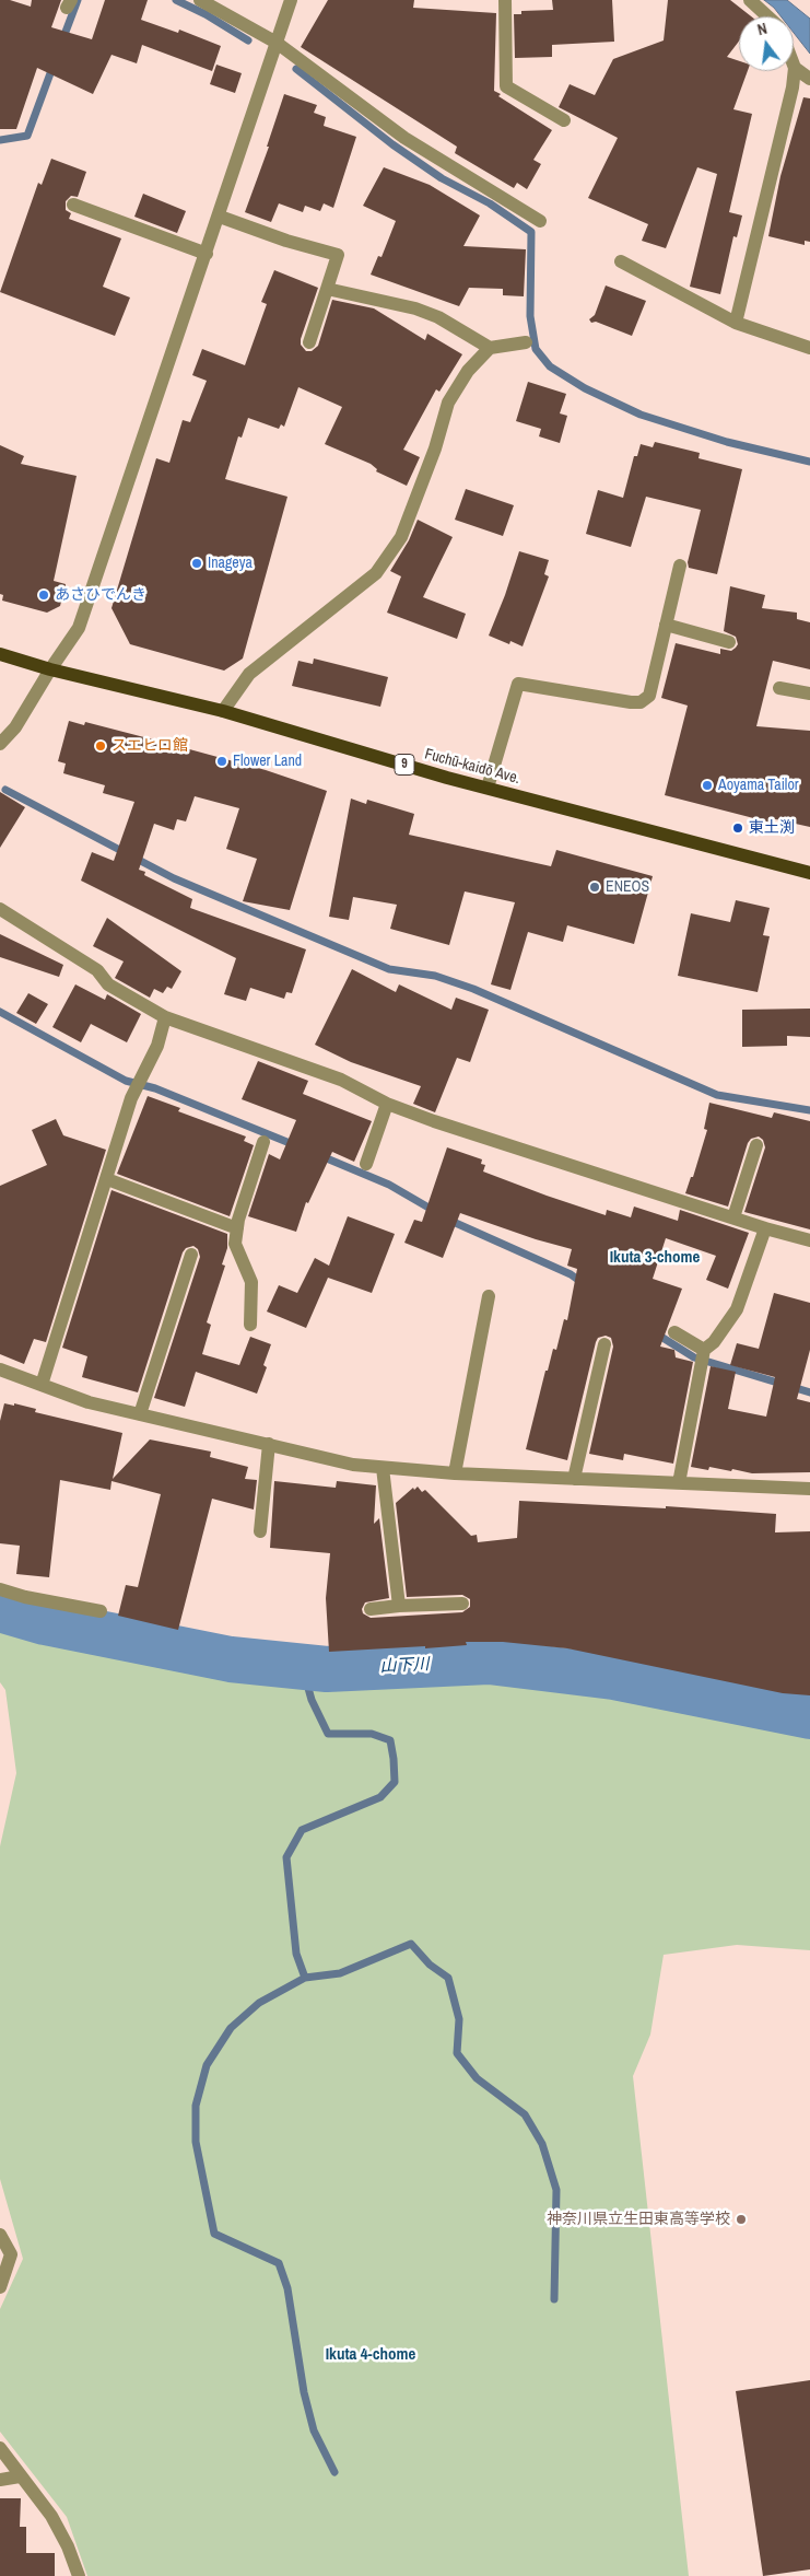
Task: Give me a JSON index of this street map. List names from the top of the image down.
{
  "streets": {
    "main road": ["9", "Fuchū-kaidō Ave."]
  },
  "districts": ["Ikuta 3-chome", "Ikuta 4-chome"],
  "water": ["山下川"],
  "places": [
    "Inageya",
    "あさひでんき",
    "スエヒロ館",
    "Flower Land",
    "Aoyama Tailor",
    "東土渕",
    "ENEOS",
    "神奈川県立生田東高等学校"
  ],
  "north": "top"
}
